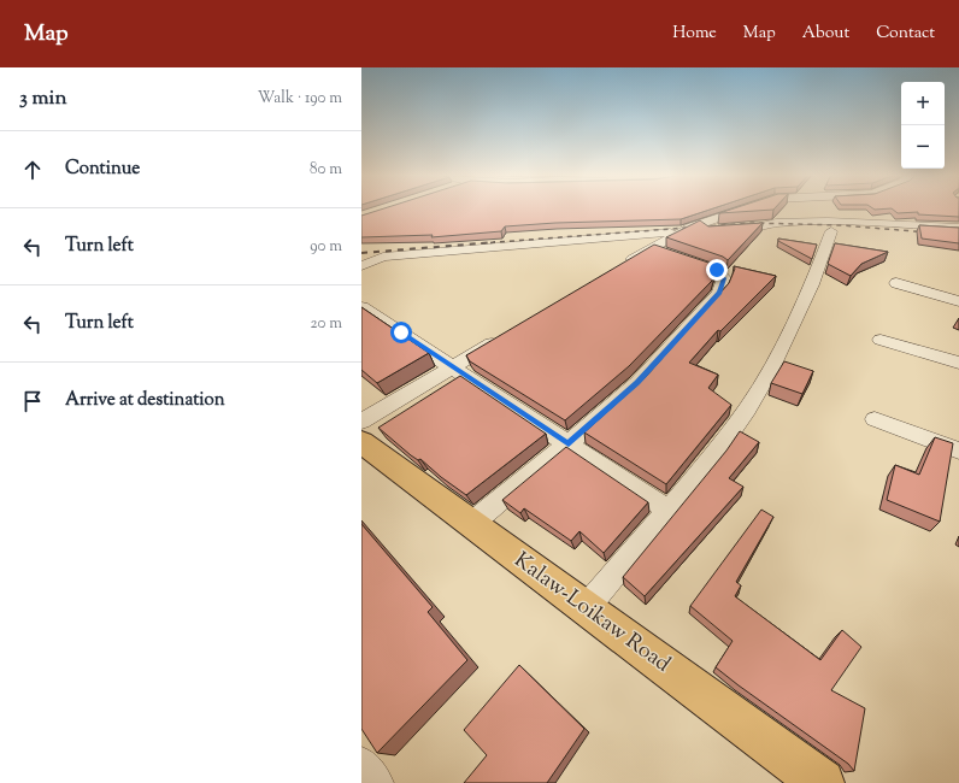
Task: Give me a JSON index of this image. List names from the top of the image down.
{
  "streets": {
    "main road": ["Kalaw-Loikaw Road"]
  },
  "page": {
    "header": "Map",
    "nav": [
      "Home",
      "Map",
      "About",
      "Contact"
    ],
    "heading": ["3 min", "Walk · 190 m"],
    "map_buttons": ["+", "−"],
    "list": [
      ["Continue", "80 m"],
      ["Turn left", "90 m"],
      ["Turn left", "20 m"],
      "Arrive at destination"
    ]
  }
}
